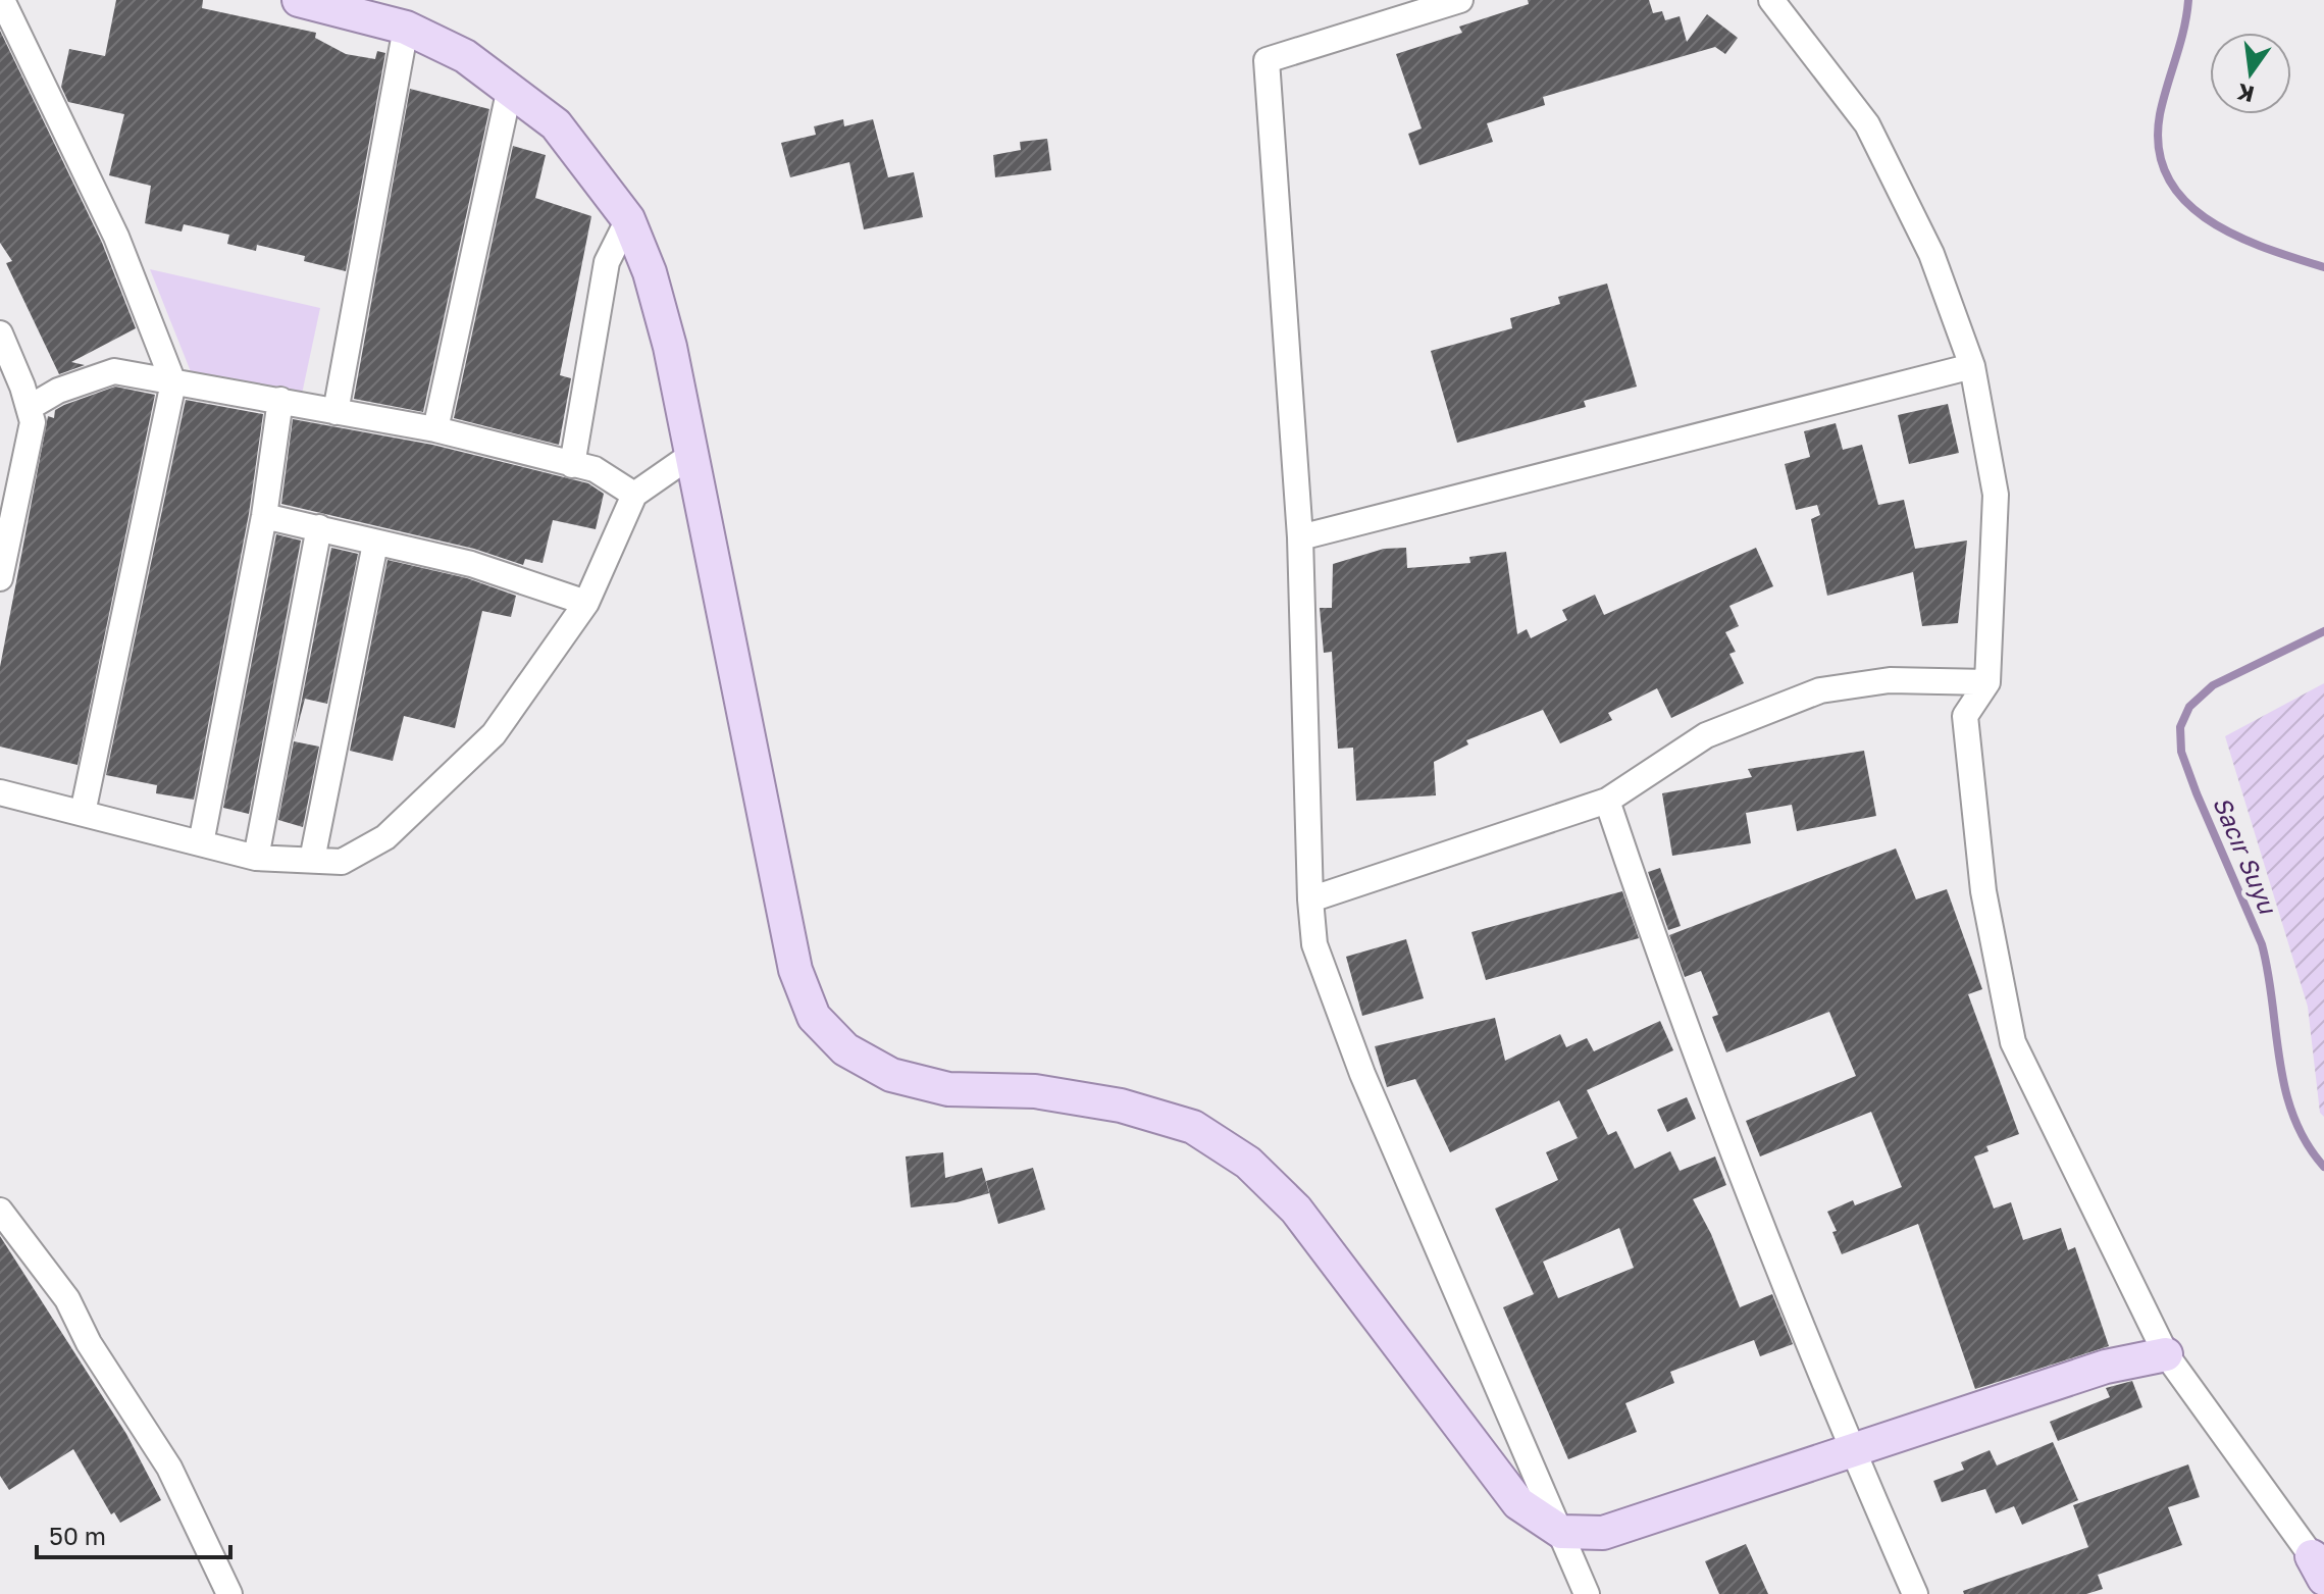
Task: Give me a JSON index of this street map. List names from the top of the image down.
{
  "water": ["Sacır Suyu"],
  "scale_bar": "50 m",
  "north": "bottom"
}
